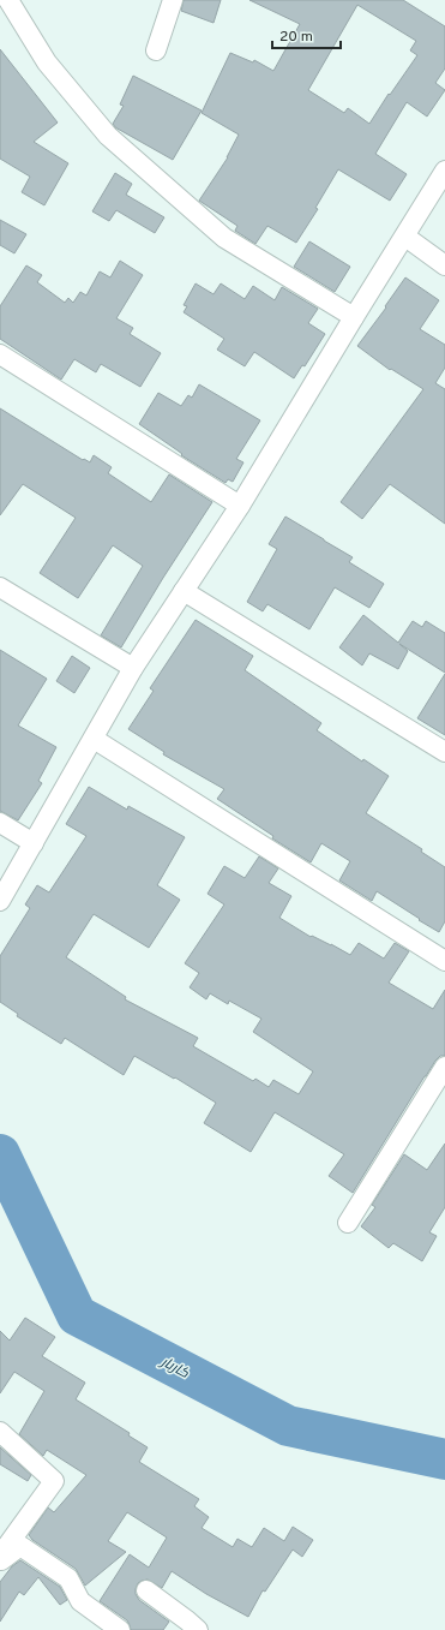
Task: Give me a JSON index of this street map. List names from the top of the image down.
{
  "water": ["کاربار"],
  "scale_bar": "20 m"
}
